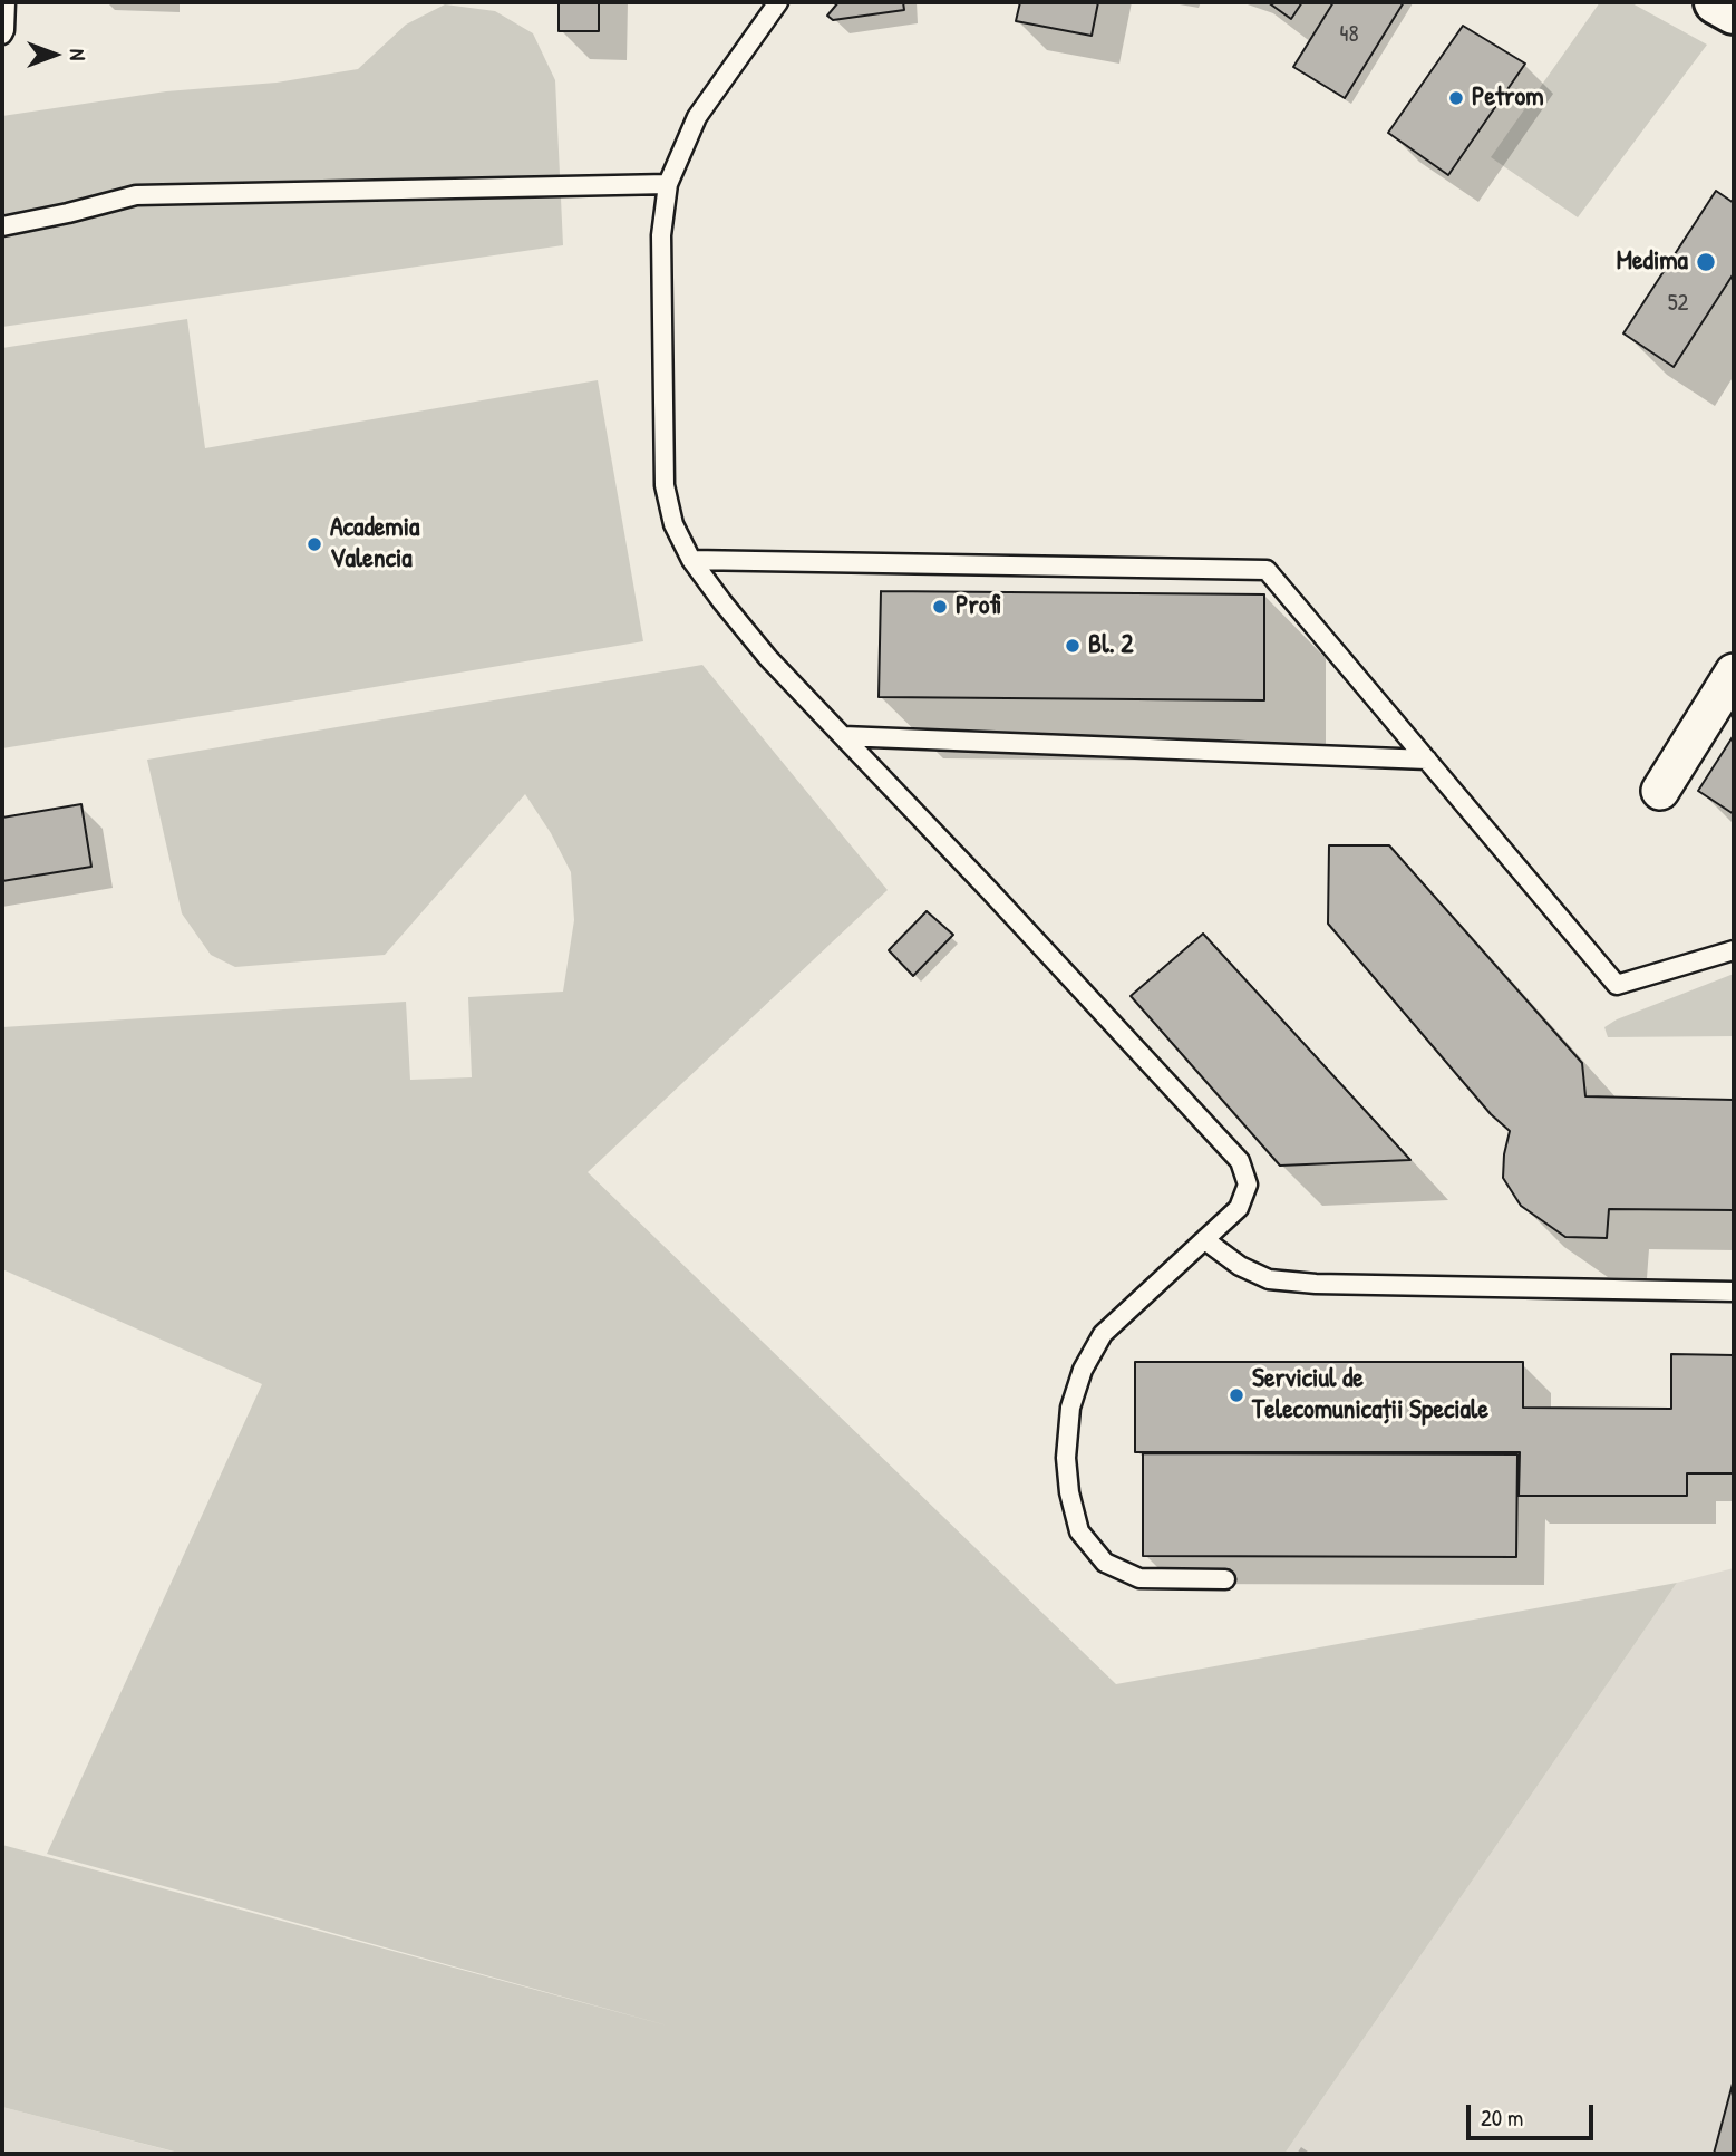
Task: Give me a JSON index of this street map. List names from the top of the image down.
{
  "places": [
    "Petrom",
    "Medima",
    "Academia Valencia",
    "Profi",
    "Bl. 2",
    "Serviciul de Telecomunicații Speciale"
  ],
  "house_numbers": ["48", "52"],
  "scale_bar": "20 m",
  "north": "right"
}
